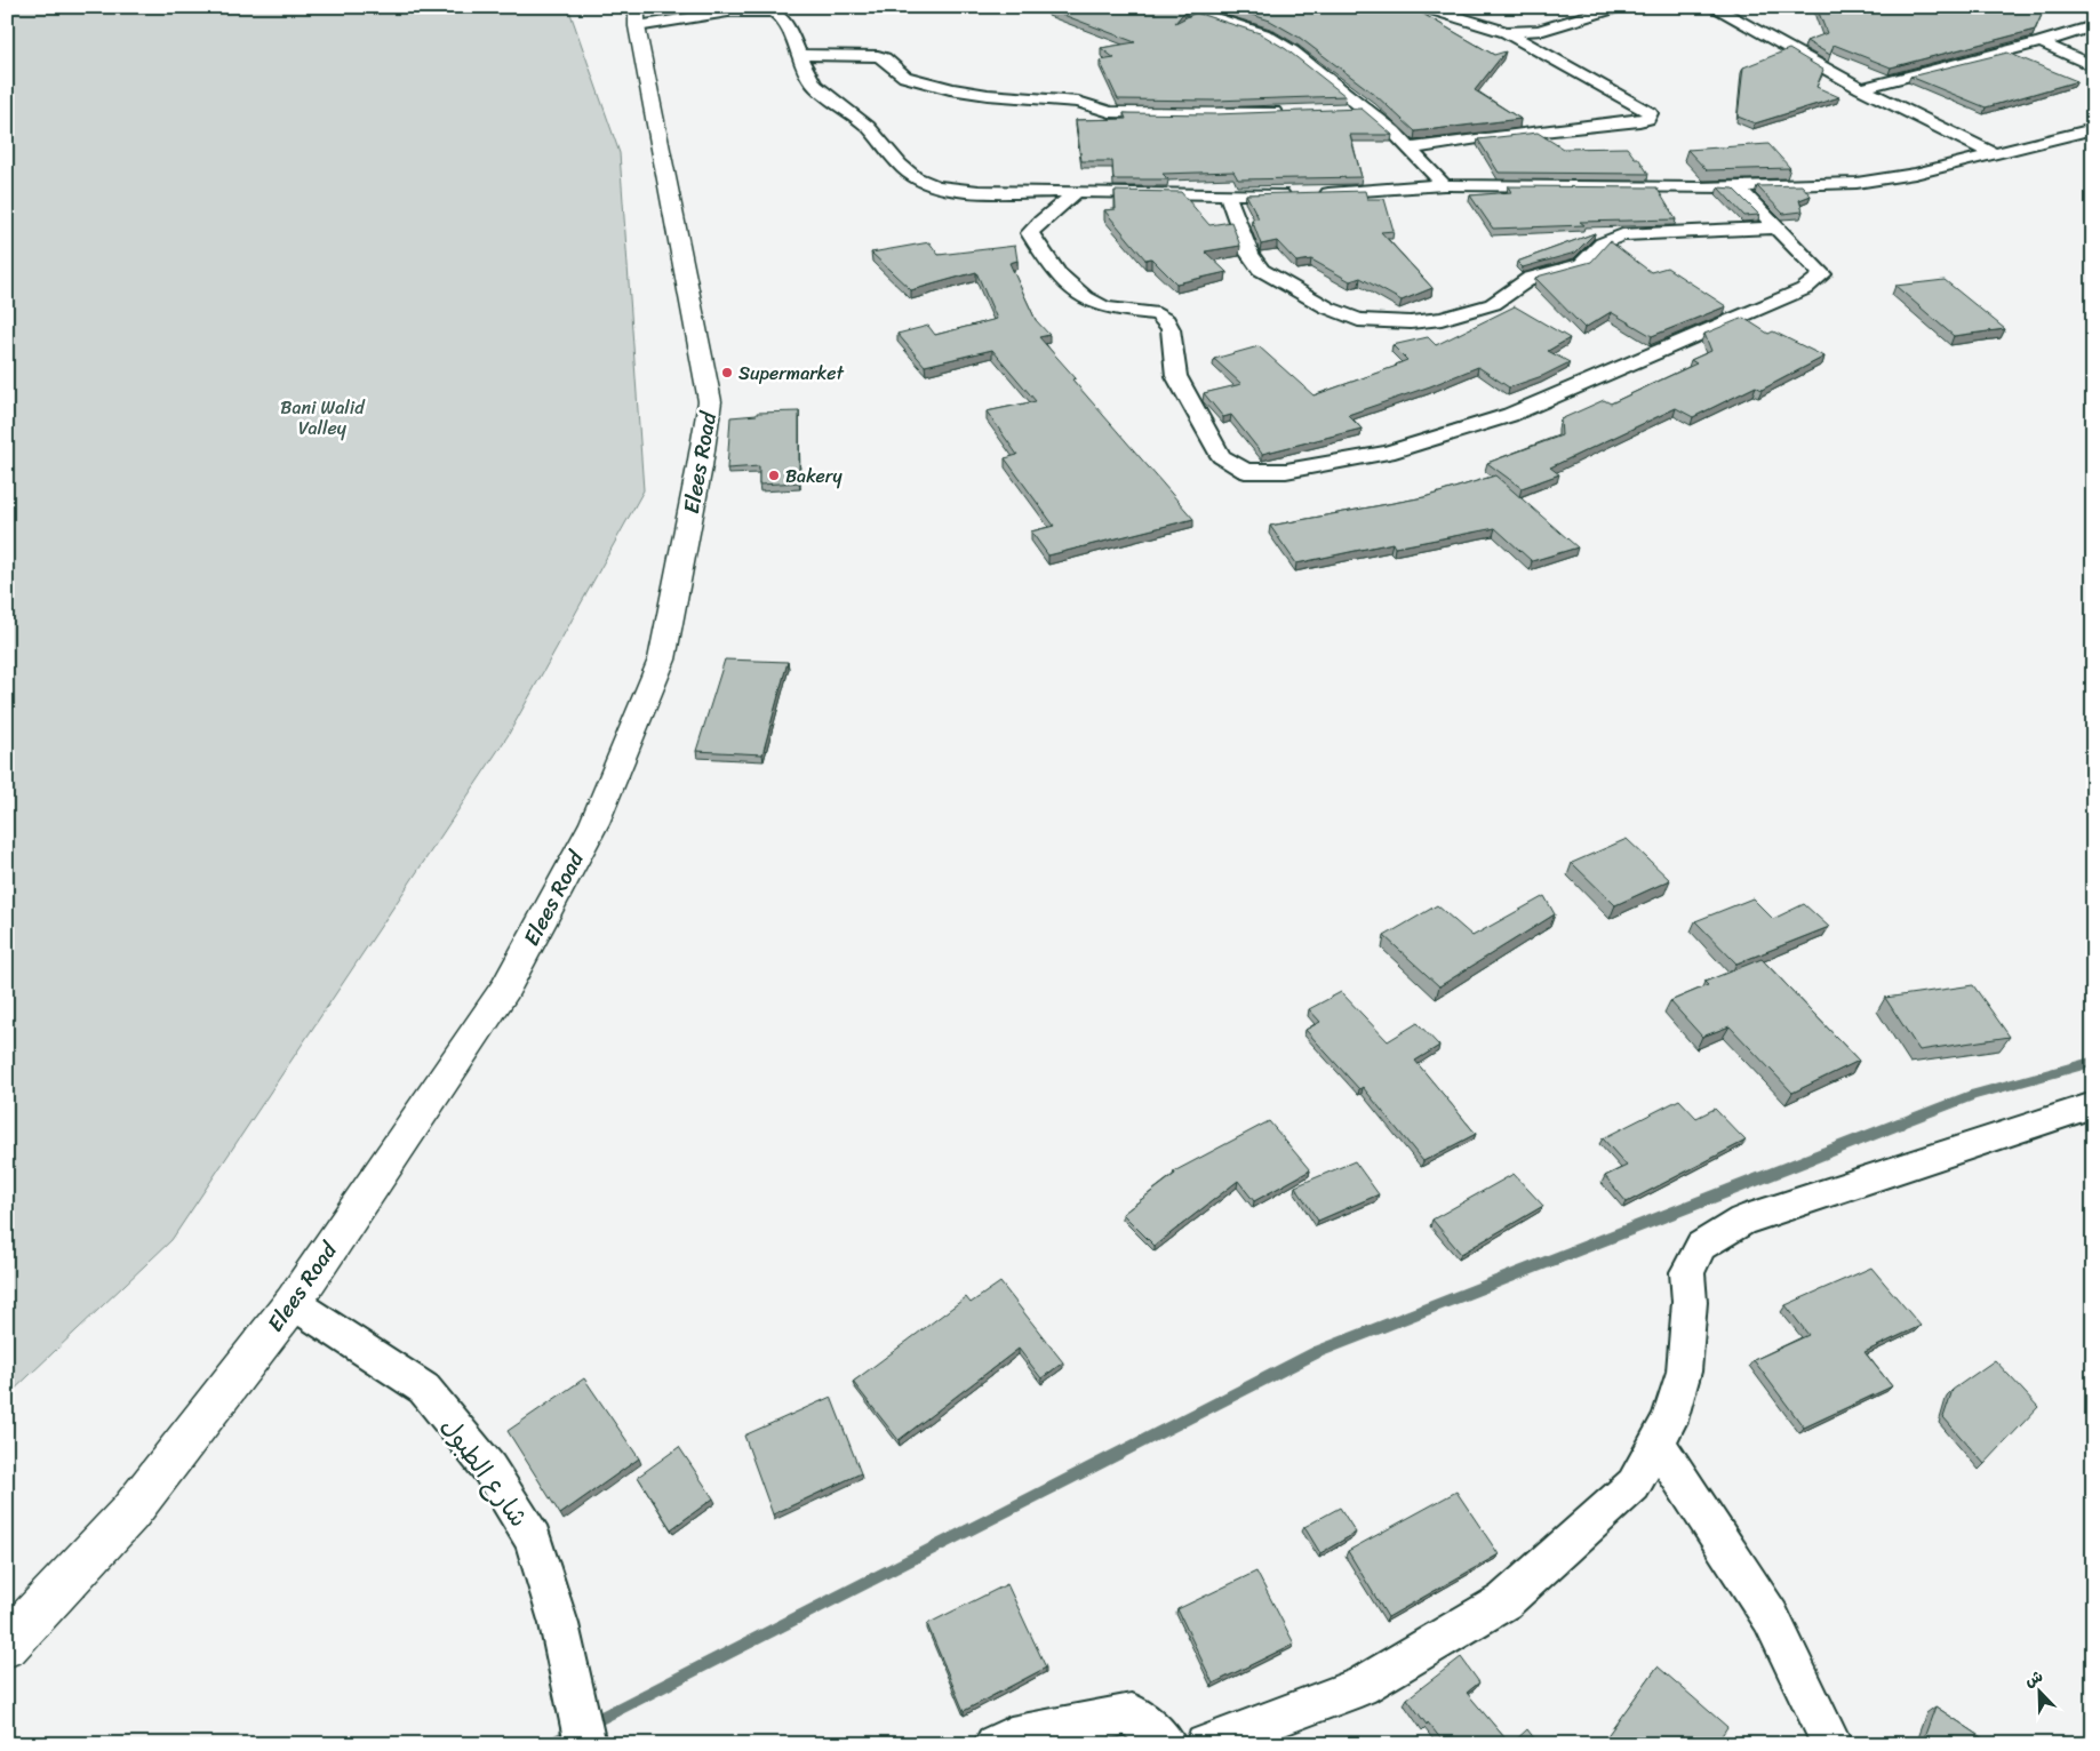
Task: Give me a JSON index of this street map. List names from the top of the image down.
{
  "streets": {
    "highway": ["Elees Road"],
    "street": ["شارع الطبول"]
  },
  "crossings": [
    ["Elees Road", "شارع الطبول"]
  ],
  "parks": ["Bani Walid Valley"],
  "places": ["Supermarket", "Bakery"],
  "north": "top left"
}
